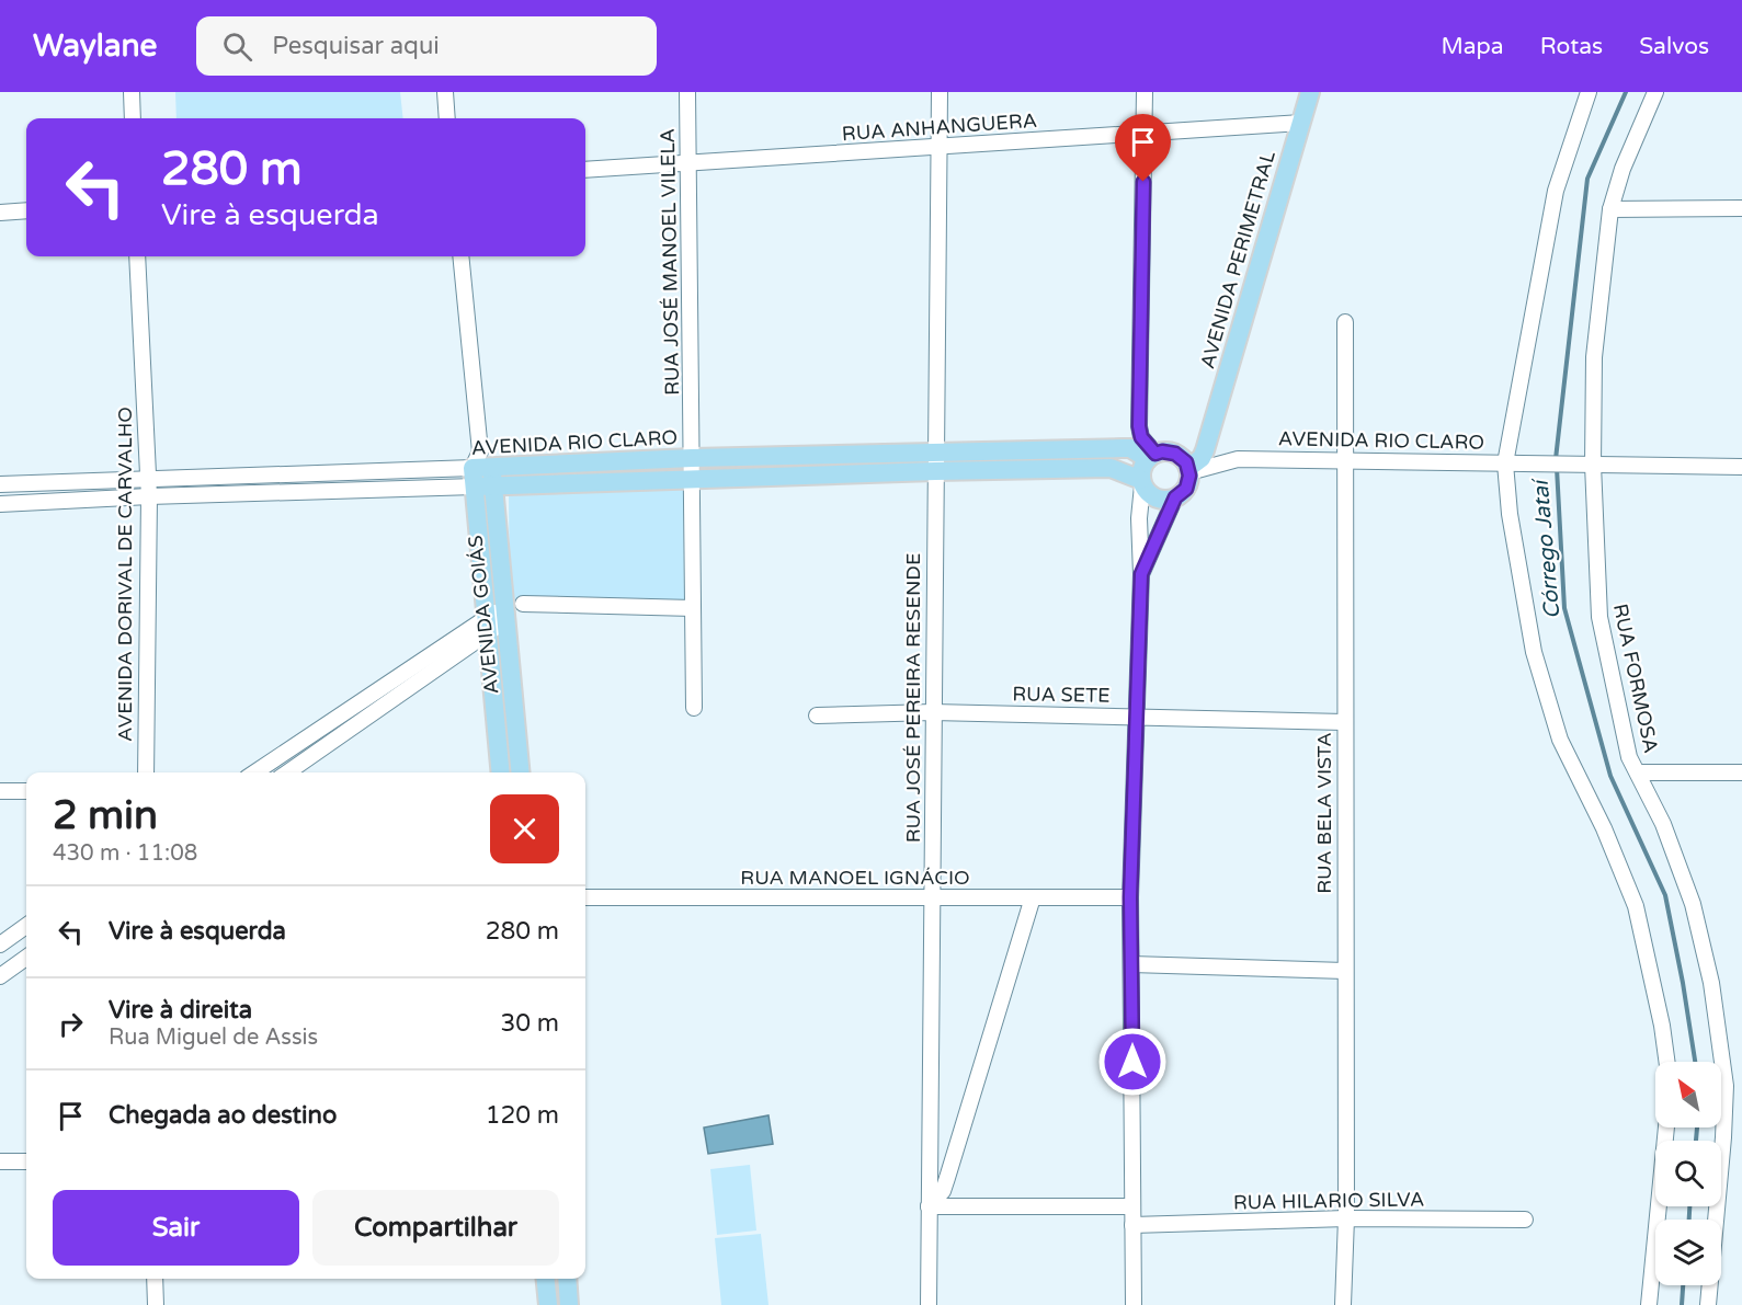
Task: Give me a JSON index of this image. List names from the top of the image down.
{
  "streets": {
    "main road": ["AVENIDA PERIMETRAL", "AVENIDA RIO CLARO", "AVENIDA GOIÁS"],
    "street": [
      "RUA ANHANGUERA",
      "RUA JOSÉ MANOEL VILELA",
      "AVENIDA DORIVAL DE CARVALHO",
      "RUA FORMOSA",
      "RUA SETE",
      "RUA JOSÉ PEREIRA RESENDE",
      "RUA BELA VISTA",
      "RUA MANOEL IGNÁCIO",
      "RUA HILARIO SILVA"
    ]
  },
  "crossings": [
    ["RUA ANHANGUERA", "AVENIDA PERIMETRAL"],
    ["RUA ANHANGUERA", "RUA JOSÉ MANOEL VILELA"],
    ["RUA ANHANGUERA", "RUA JOSÉ PEREIRA RESENDE"],
    ["AVENIDA PERIMETRAL", "AVENIDA RIO CLARO"],
    ["RUA JOSÉ MANOEL VILELA", "AVENIDA RIO CLARO"],
    ["AVENIDA RIO CLARO", "AVENIDA DORIVAL DE CARVALHO"],
    ["AVENIDA RIO CLARO", "AVENIDA GOIÁS"],
    ["AVENIDA RIO CLARO", "RUA FORMOSA"],
    ["AVENIDA RIO CLARO", "RUA JOSÉ PEREIRA RESENDE"],
    ["AVENIDA RIO CLARO", "RUA BELA VISTA"],
    ["RUA SETE", "RUA JOSÉ PEREIRA RESENDE"],
    ["RUA SETE", "RUA BELA VISTA"],
    ["RUA JOSÉ PEREIRA RESENDE", "RUA MANOEL IGNÁCIO"],
    ["RUA BELA VISTA", "RUA HILARIO SILVA"]
  ],
  "water": ["Córrego Jataí"],
  "north": "top left",
  "page": {
    "header": "Waylane",
    "search": "Pesquisar aqui",
    "nav": ["Mapa", "Rotas", "Salvos"],
    "turn": ["280 m", "Vire à esquerda"],
    "heading": ["2 min", "430 m · 11:08"],
    "list": [
      {
        "name": "Vire à esquerda",
        "value": "280 m"
      },
      {
        "name": "Vire à direita",
        "note": "Rua Miguel de Assis",
        "value": "30 m"
      },
      {
        "name": "Chegada ao destino",
        "value": "120 m"
      }
    ],
    "buttons": ["Sair", "Compartilhar"]
  }
}
